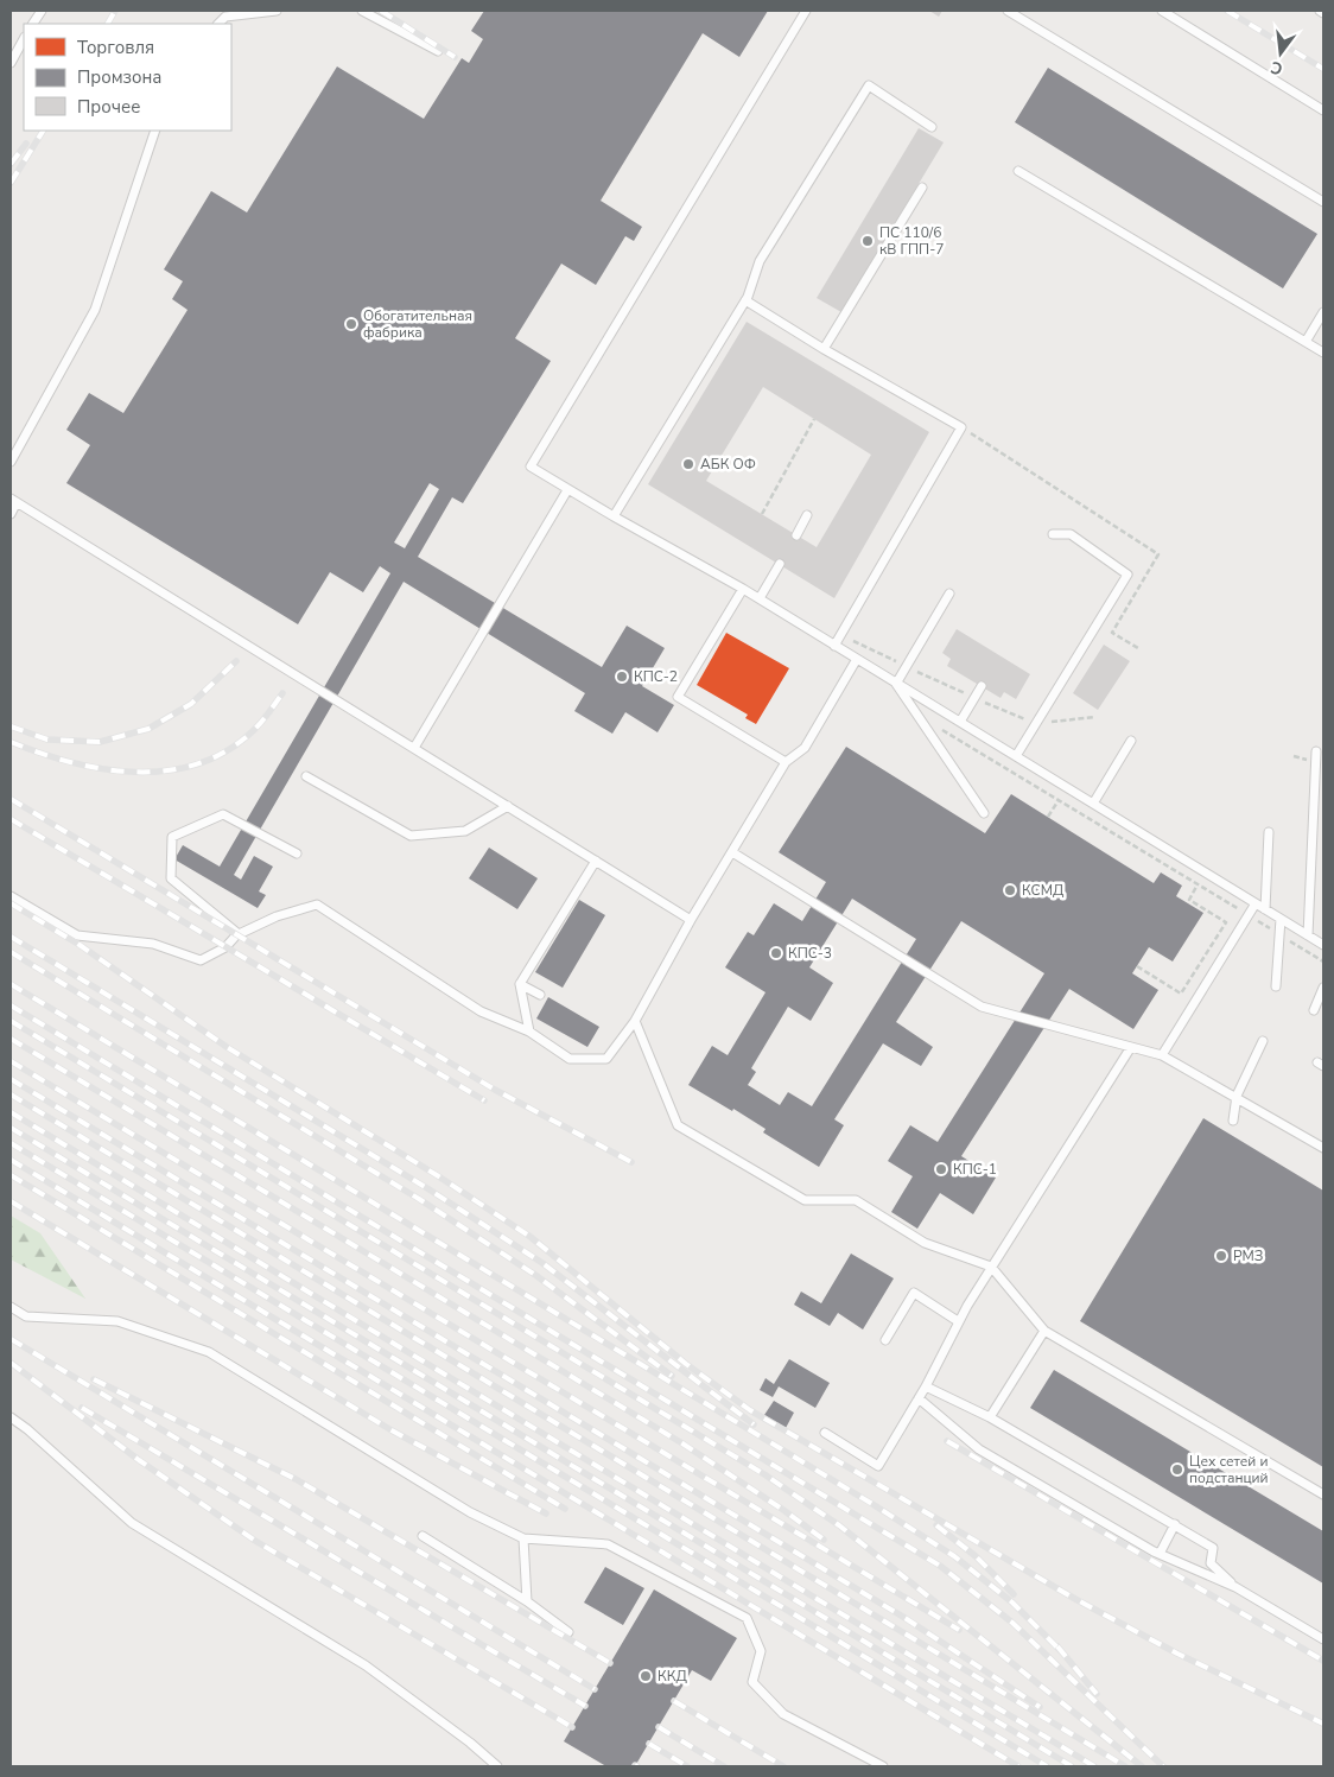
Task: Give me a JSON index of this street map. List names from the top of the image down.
{
  "places": [
    "ПС 110/6 кВ ГПП-7",
    "Обогатительная фабрика",
    "АБК ОФ",
    "КПС-2",
    "КСМД",
    "КПС-3",
    "КПС-1",
    "РМЗ",
    "Цех сетей и подстанций",
    "ККД"
  ],
  "legend": ["Торговля", "Промзона", "Прочее"],
  "north": "bottom"
}
